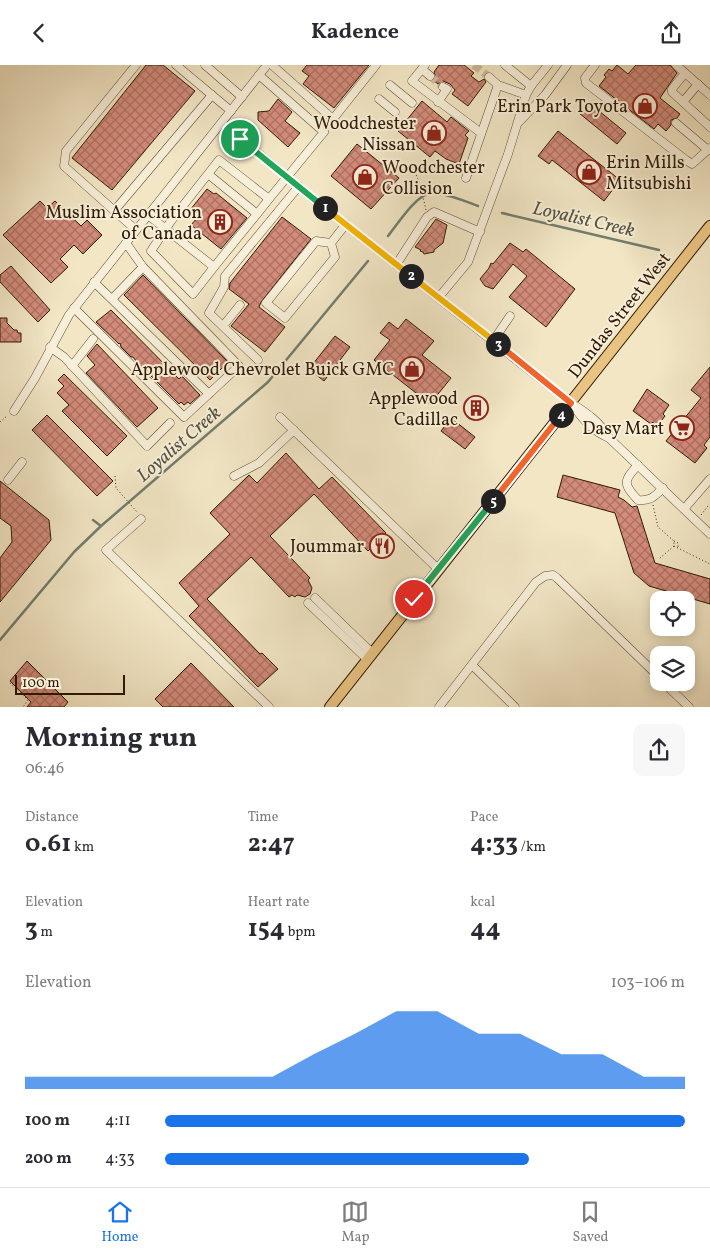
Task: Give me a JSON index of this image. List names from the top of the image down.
{
  "streets": {
    "main road": ["Dundas Street West"]
  },
  "water": ["Loyalist Creek"],
  "places": {
    "shop": [
      "Erin Park Toyota",
      "Woodchester Nissan",
      "Erin Mills Mitsubishi",
      "Woodchester Collision",
      "Applewood Chevrolet Buick GMC"
    ],
    "building": ["Muslim Association of Canada", "Applewood Cadillac"],
    "supermarket": ["Dasy Mart"],
    "restaurant": ["Joummar"]
  },
  "scale_bar": "100 m",
  "page": {
    "header": "Kadence",
    "pins": [
      "1",
      "2",
      "3",
      "4",
      "5"
    ],
    "scale": "100 m",
    "heading": ["Morning run", "06:46"],
    "stats": [
      ["Distance", "0.61 km"],
      ["Time", "2:47"],
      ["Pace", "4:33 /km"],
      ["Elevation", "3 m"],
      ["Heart rate", "154 bpm"],
      ["kcal", "44"]
    ],
    "chart": ["Elevation", "103–106 m"],
    "list": [
      {
        "name": "100 m",
        "note": "4:11"
      },
      {
        "name": "200 m",
        "note": "4:33"
      }
    ],
    "tabs": ["Home", "Map", "Saved"]
  }
}
